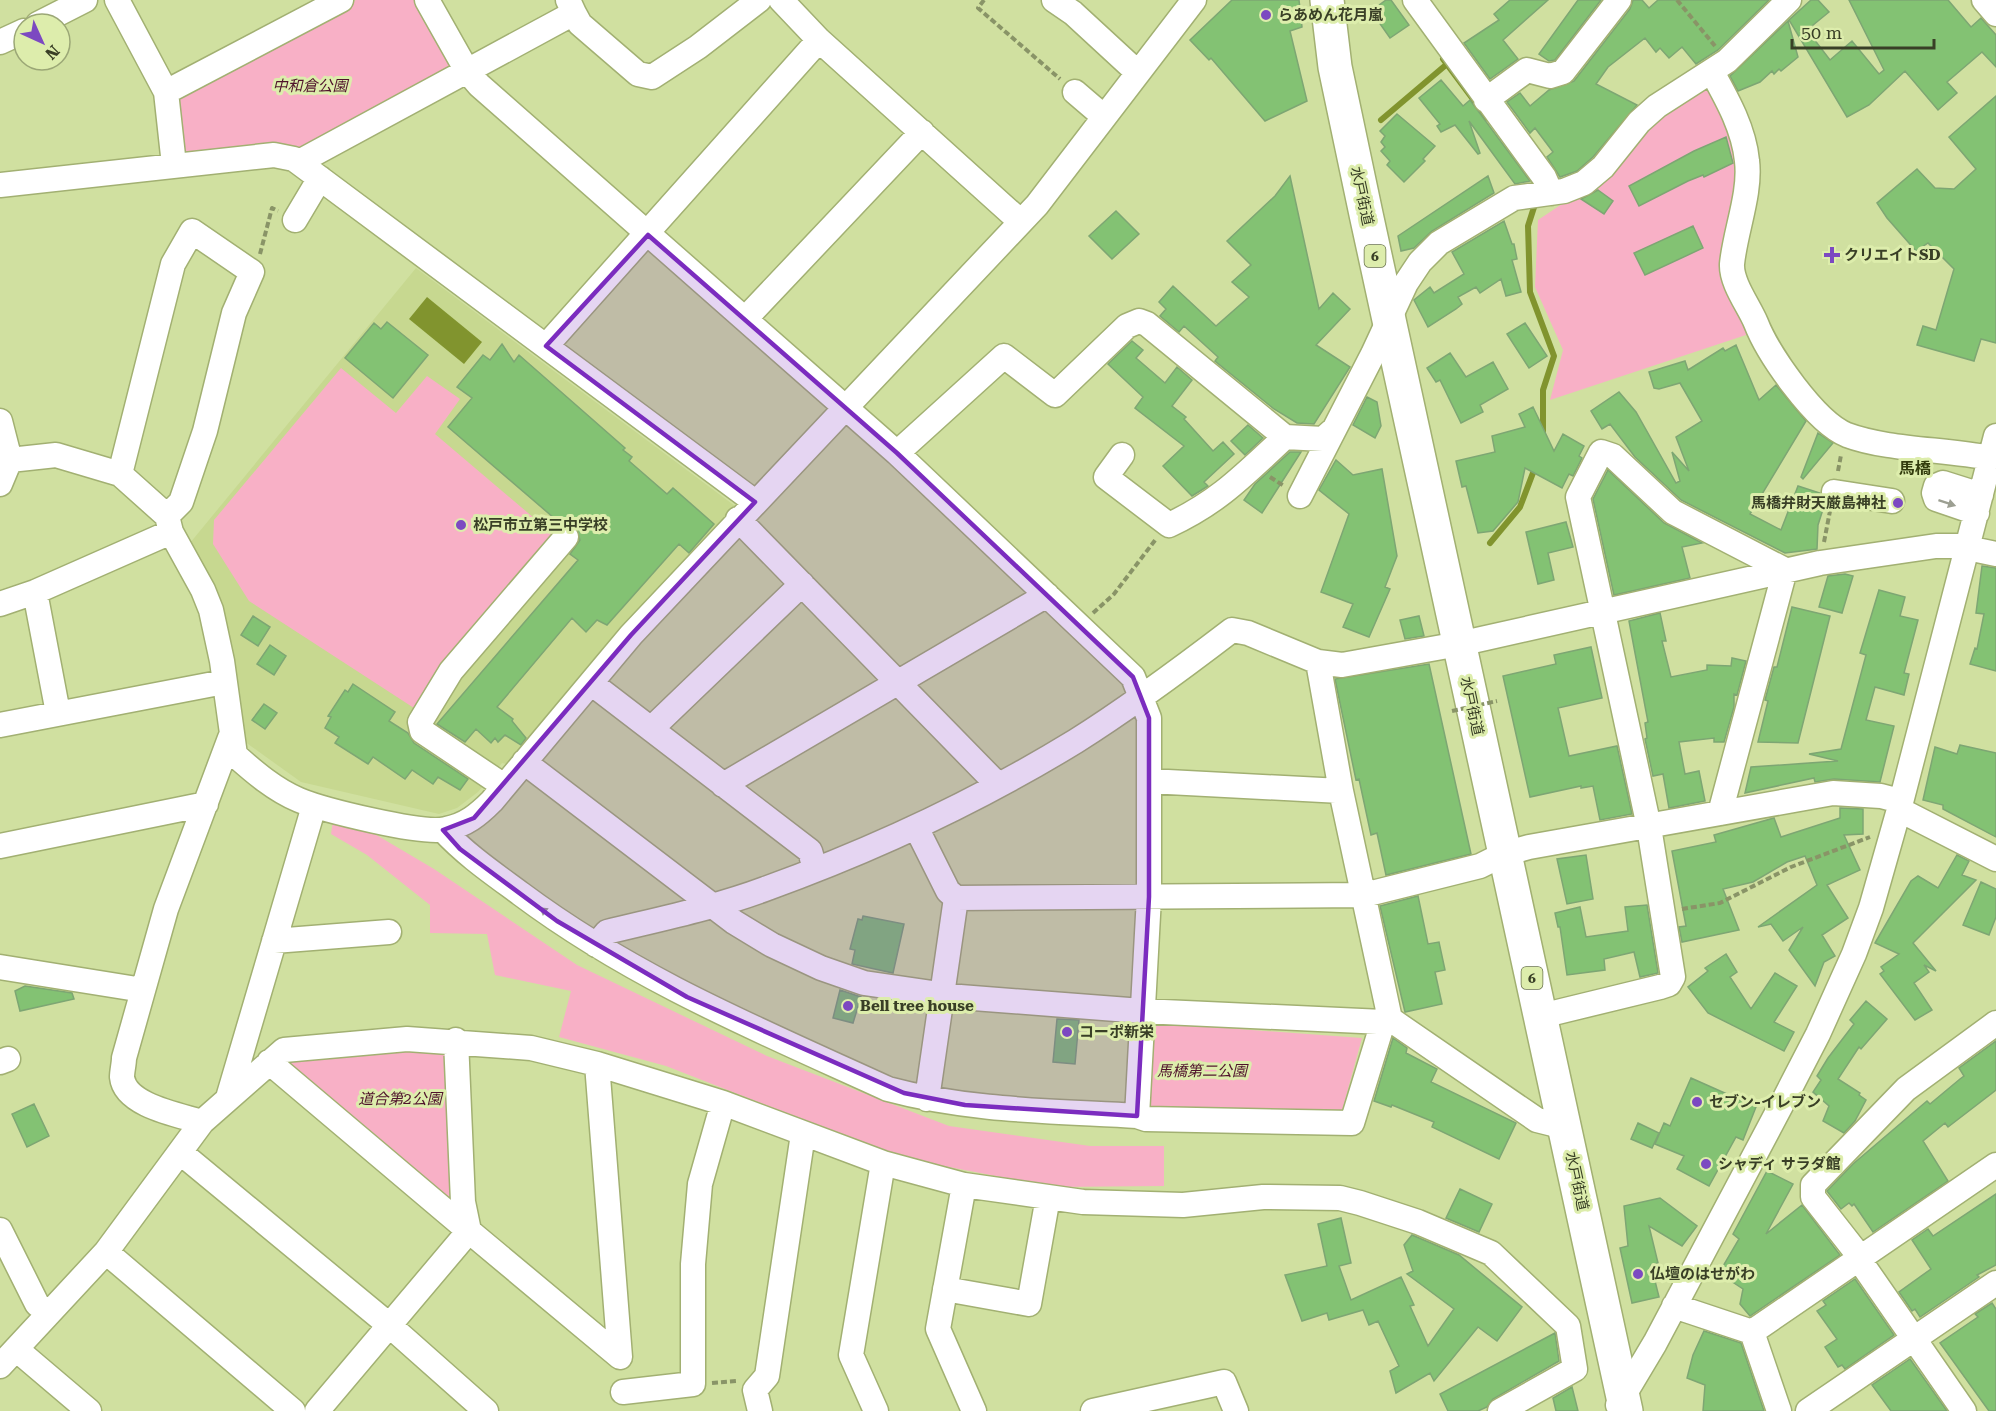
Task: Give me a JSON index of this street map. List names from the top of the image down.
{
  "streets": {
    "highway": ["水戸街道", "6"]
  },
  "districts": ["馬橋"],
  "parks": ["中和倉公園", "馬橋第二公園", "道合第2公園"],
  "places": {
    "other": [
      "らあめん花月嵐",
      "馬橋弁財天厳島神社",
      "松戸市立第三中学校",
      "Bell tree house",
      "コーポ新栄",
      "セブン-イレブン",
      "シャディ サラダ館",
      "仏壇のはせがわ"
    ],
    "health": ["クリエイトSD"]
  },
  "scale_bar": "50 m",
  "north": "bottom right"
}
